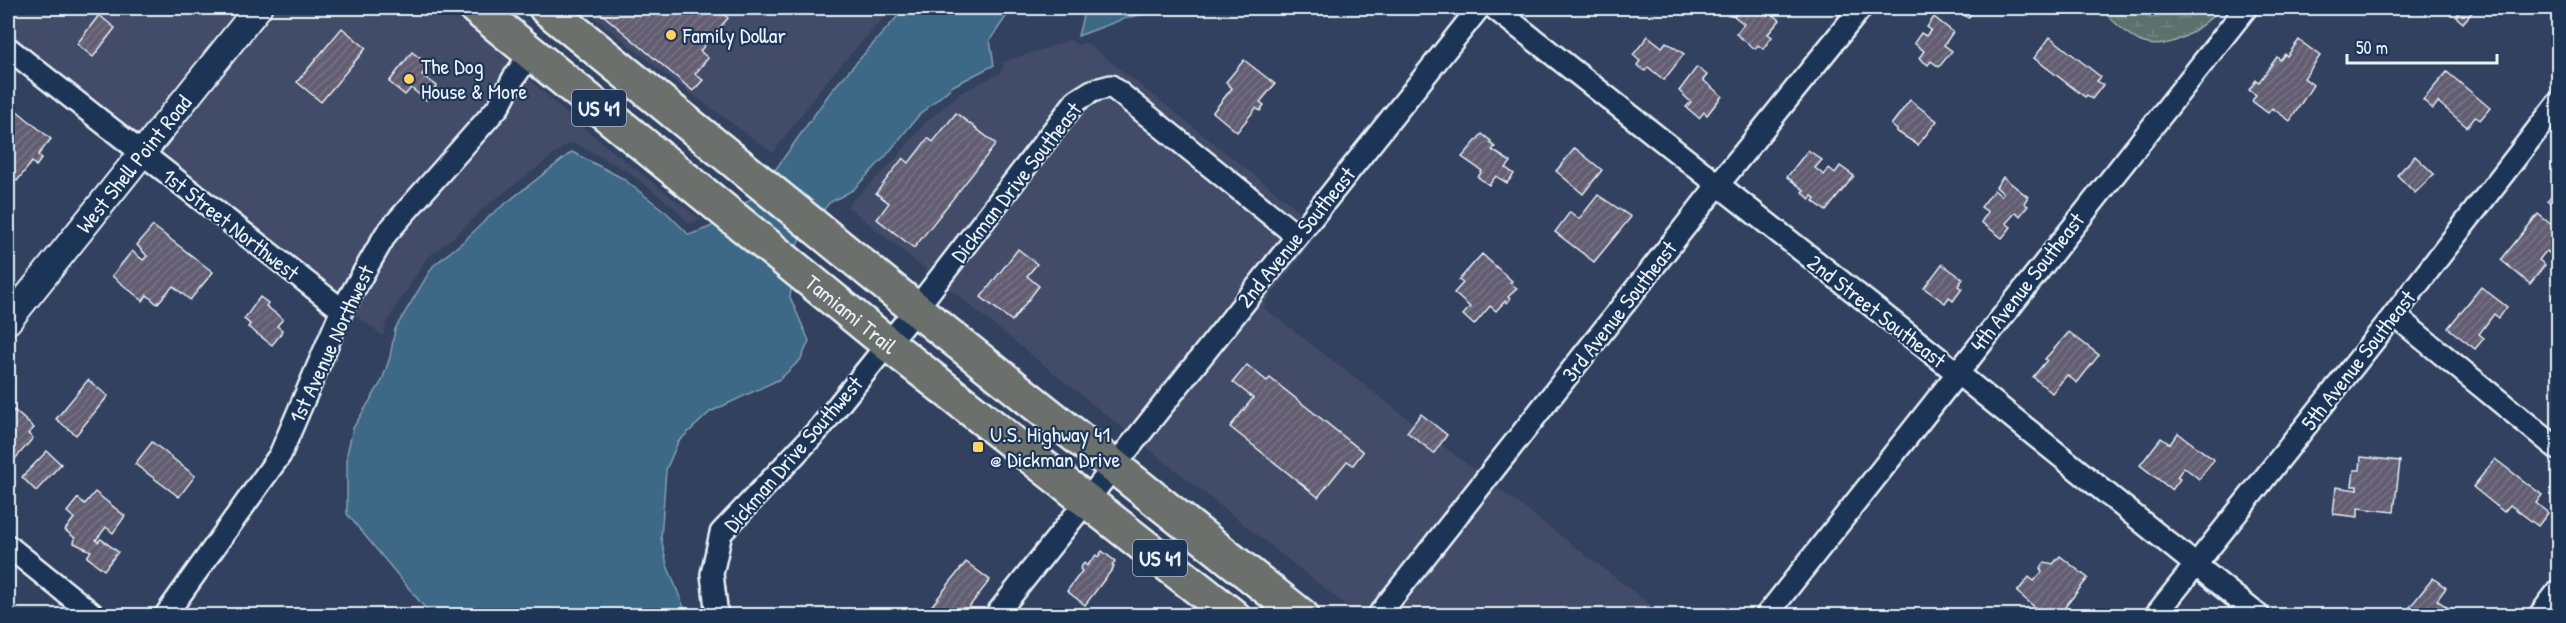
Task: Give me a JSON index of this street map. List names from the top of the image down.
{
  "streets": {
    "main road": ["US 41", "Tamiami Trail"],
    "street": [
      "West Shell Point Road",
      "Dickman Drive Southeast",
      "1st Street Northwest",
      "2nd Avenue Southeast",
      "4th Avenue Southeast",
      "3rd Avenue Southeast",
      "2nd Street Southeast",
      "1st Avenue Northwest",
      "5th Avenue Southeast",
      "Dickman Drive Southwest"
    ]
  },
  "crossings": [
    ["West Shell Point Road", "1st Street Northwest"],
    ["Dickman Drive Southeast", "2nd Avenue Southeast"],
    ["Dickman Drive Southeast", "Tamiami Trail"],
    ["Dickman Drive Southeast", "Dickman Drive Southwest"],
    ["1st Street Northwest", "1st Avenue Northwest"],
    ["2nd Avenue Southeast", "Tamiami Trail"],
    ["4th Avenue Southeast", "2nd Street Southeast"],
    ["3rd Avenue Southeast", "2nd Street Southeast"],
    ["2nd Street Southeast", "5th Avenue Southeast"],
    ["Tamiami Trail", "1st Avenue Northwest"],
    ["Tamiami Trail", "Dickman Drive Southwest"]
  ],
  "places": {
    "other": ["Family Dollar", "The Dog House & More"],
    "transit": ["U.S. Highway 41 @ Dickman Drive"]
  },
  "scale_bar": "50 m"
}
